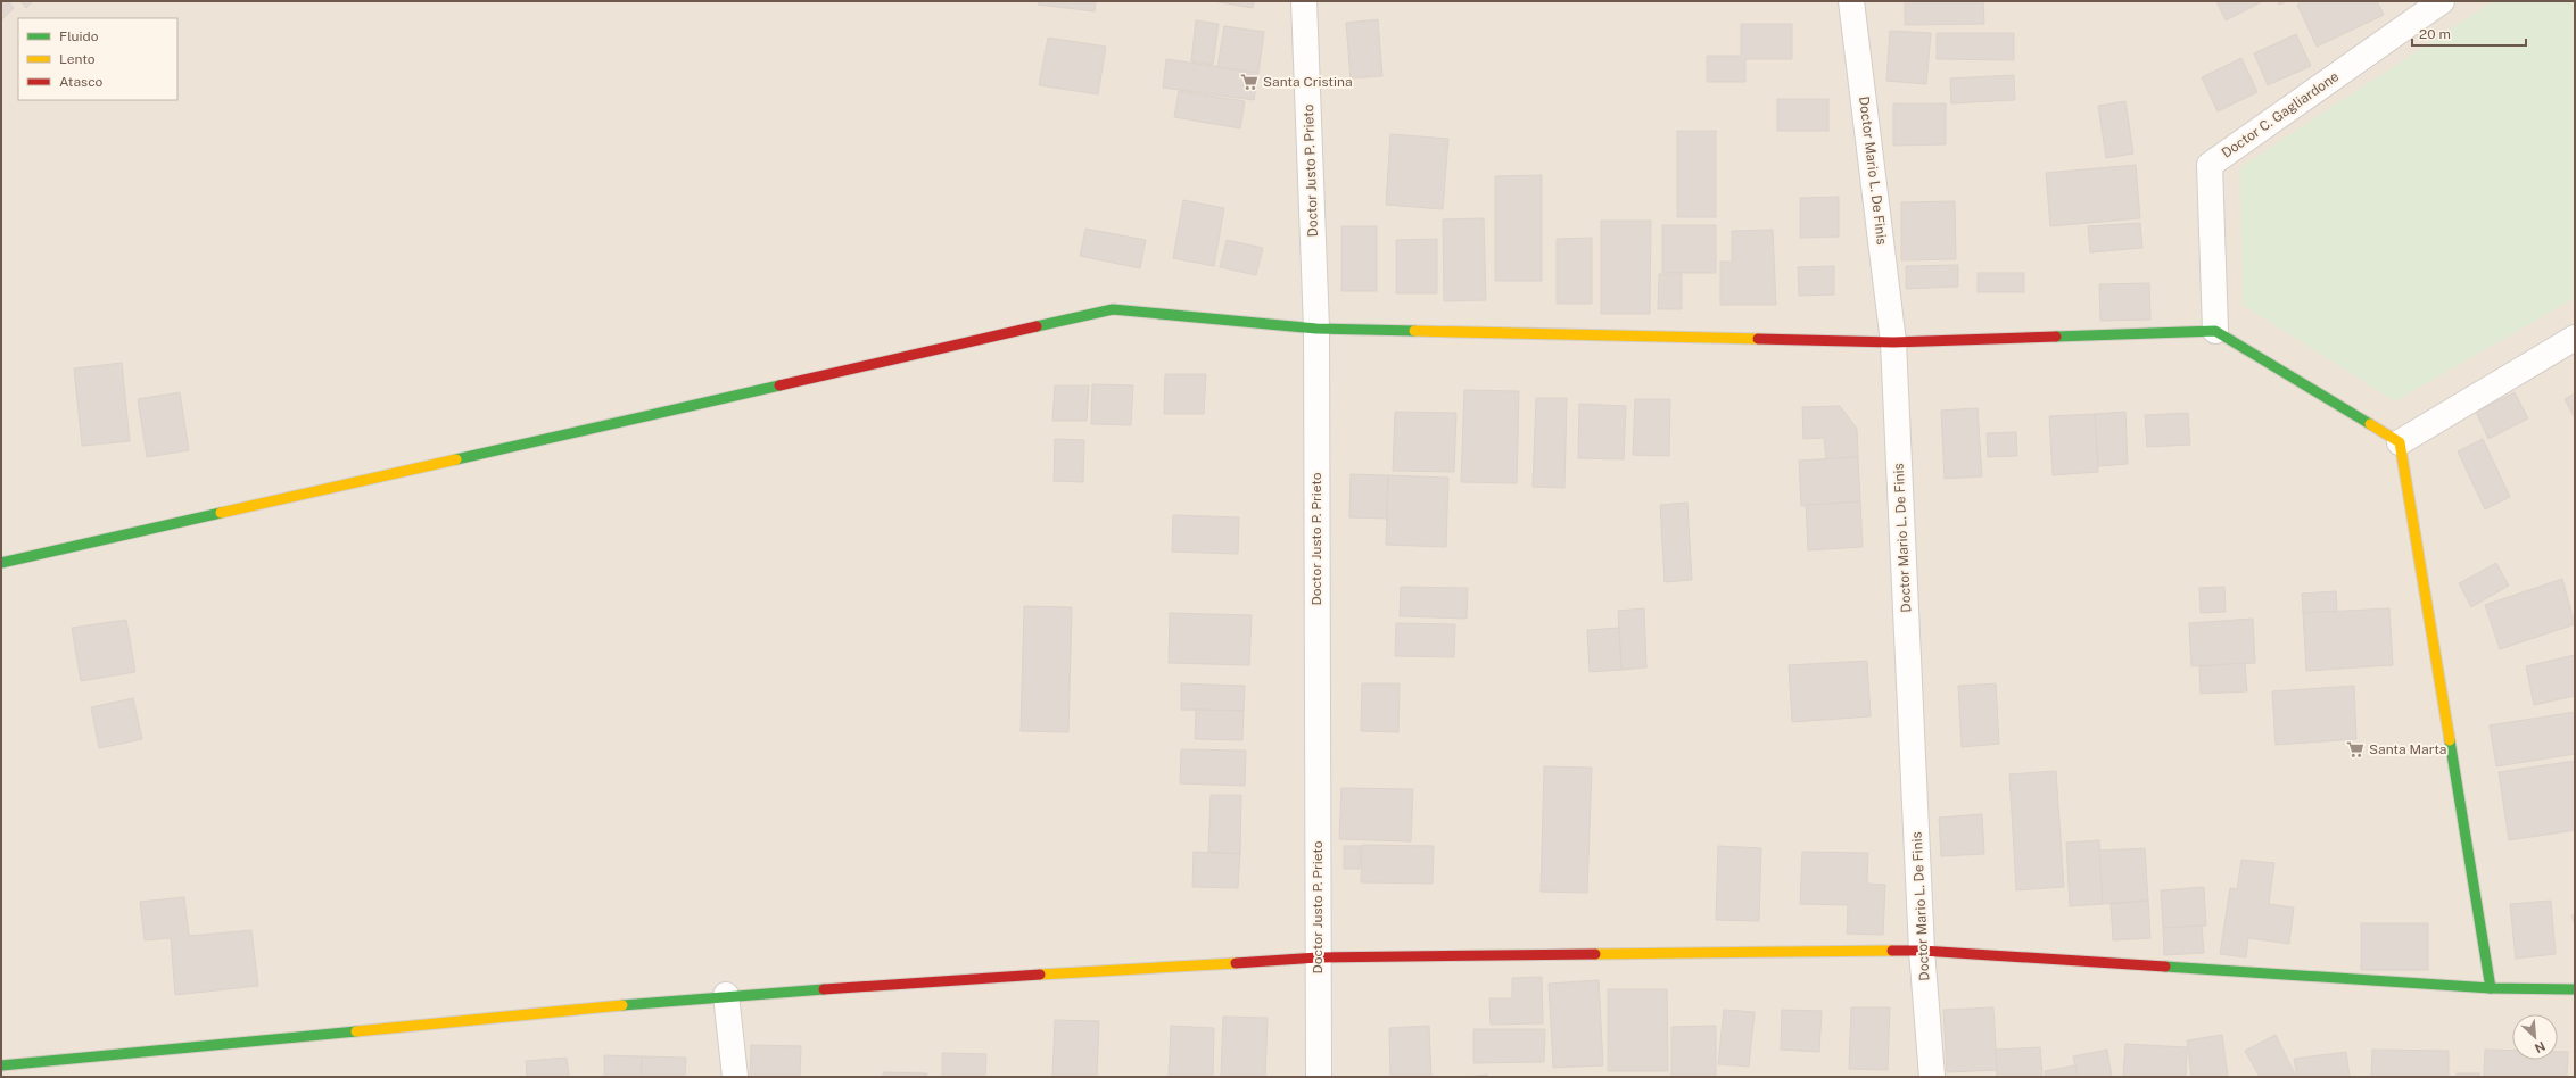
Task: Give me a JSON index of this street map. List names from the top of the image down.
{
  "streets": {
    "street": ["Doctor C. Gagliardone", "Doctor Justo P. Prieto", "Doctor Mario L. De Finis"]
  },
  "places": {
    "supermarket": ["Santa Cristina", "Santa Marta"]
  },
  "legend": ["Fluido", "Lento", "Atasco"],
  "scale_bar": "20 m",
  "north": "bottom right"
}
